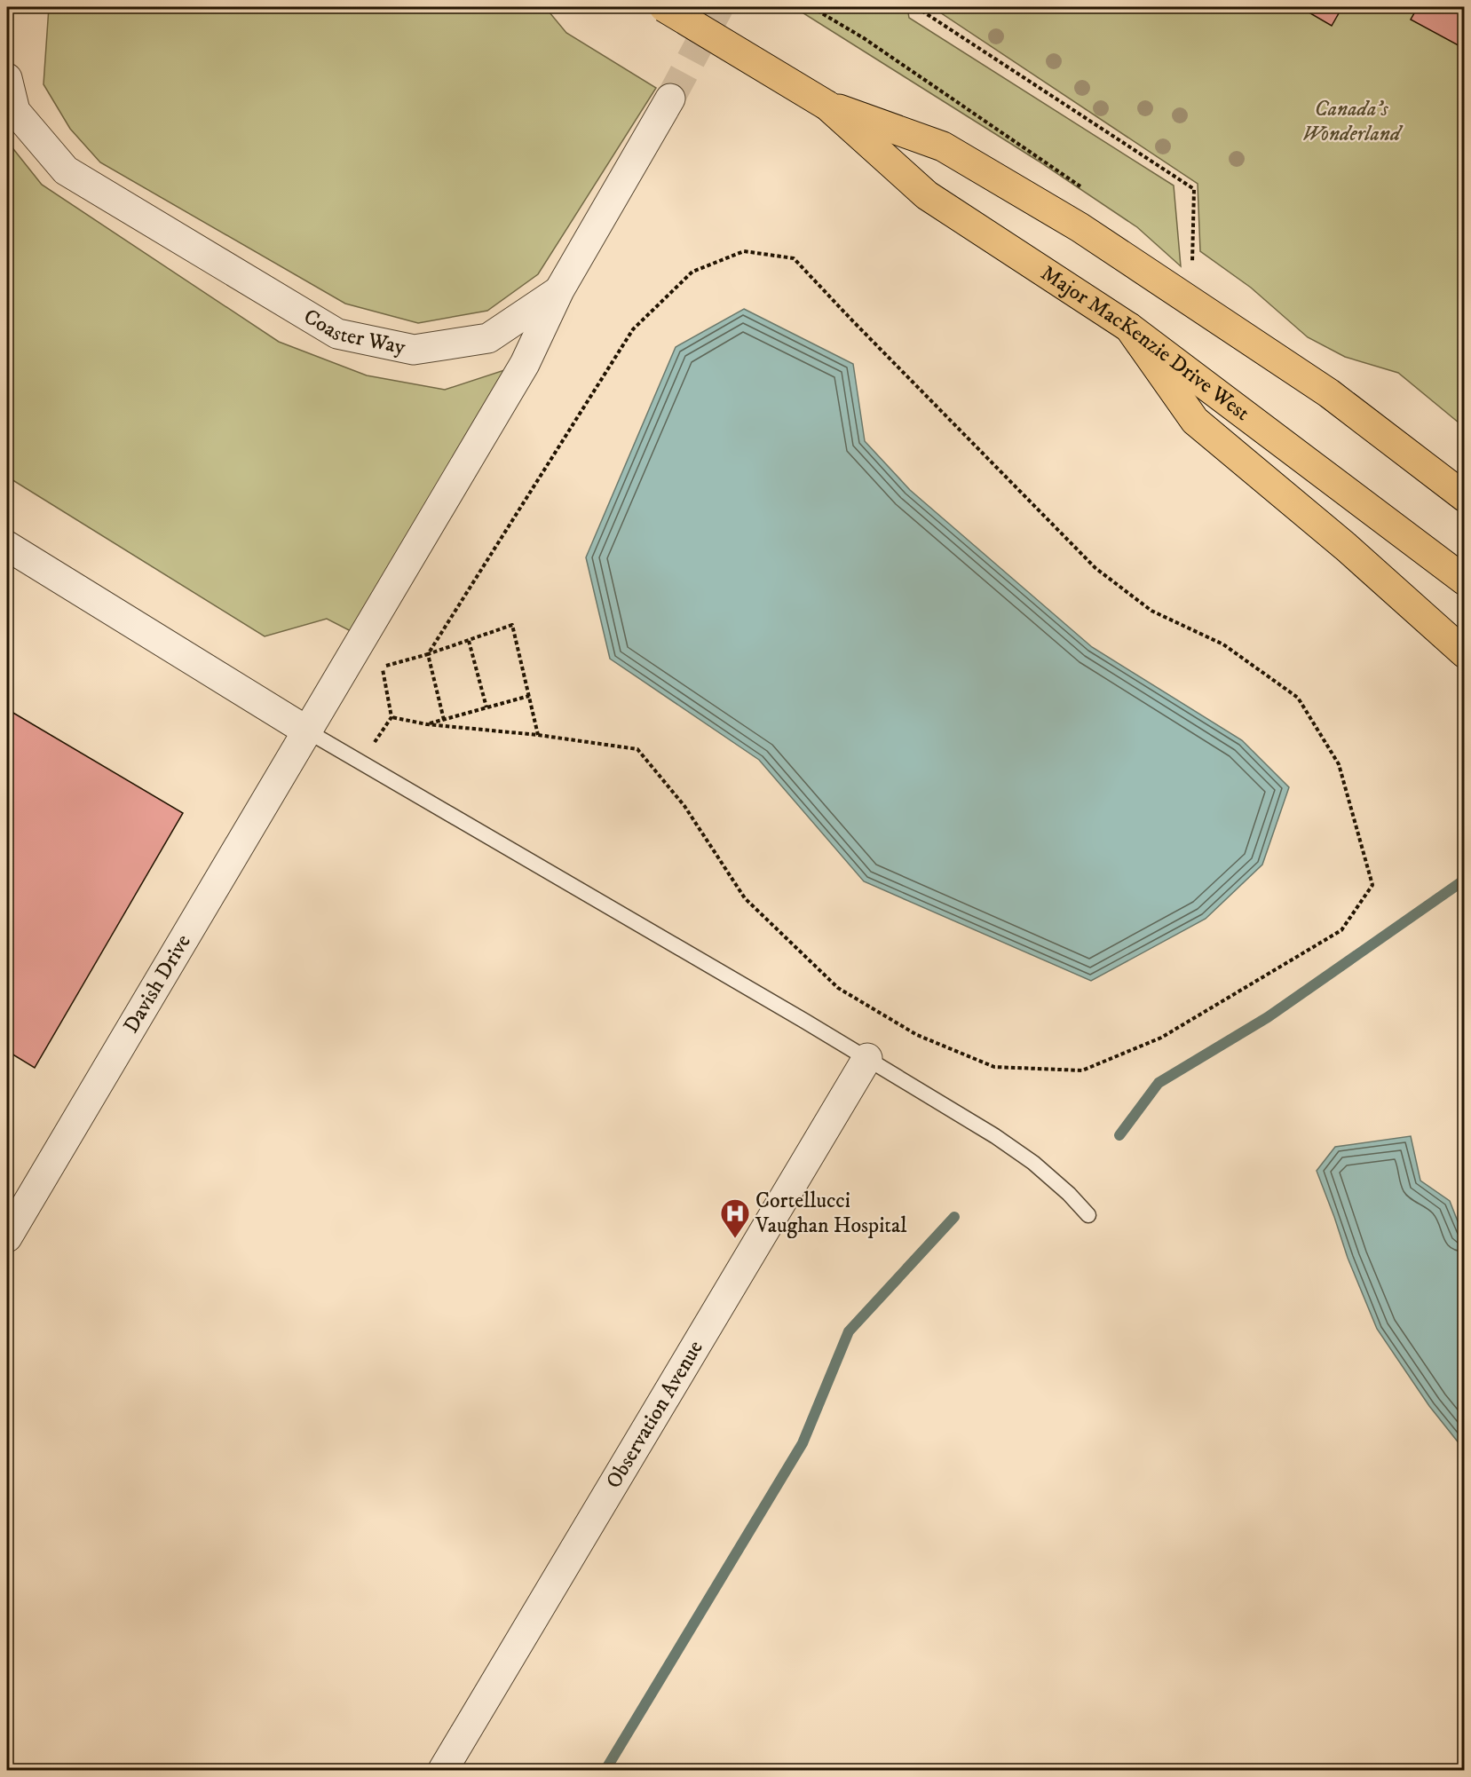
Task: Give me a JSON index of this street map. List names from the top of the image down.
{
  "streets": {
    "main road": ["Major MacKenzie Drive West"],
    "street": ["Coaster Way", "Davish Drive", "Observation Avenue"]
  },
  "crossings": [
    ["Coaster Way", "Davish Drive"]
  ],
  "parks": ["Canada's Wonderland"],
  "places": {
    "hospital": ["Cortellucci Vaughan Hospital"]
  }
}
